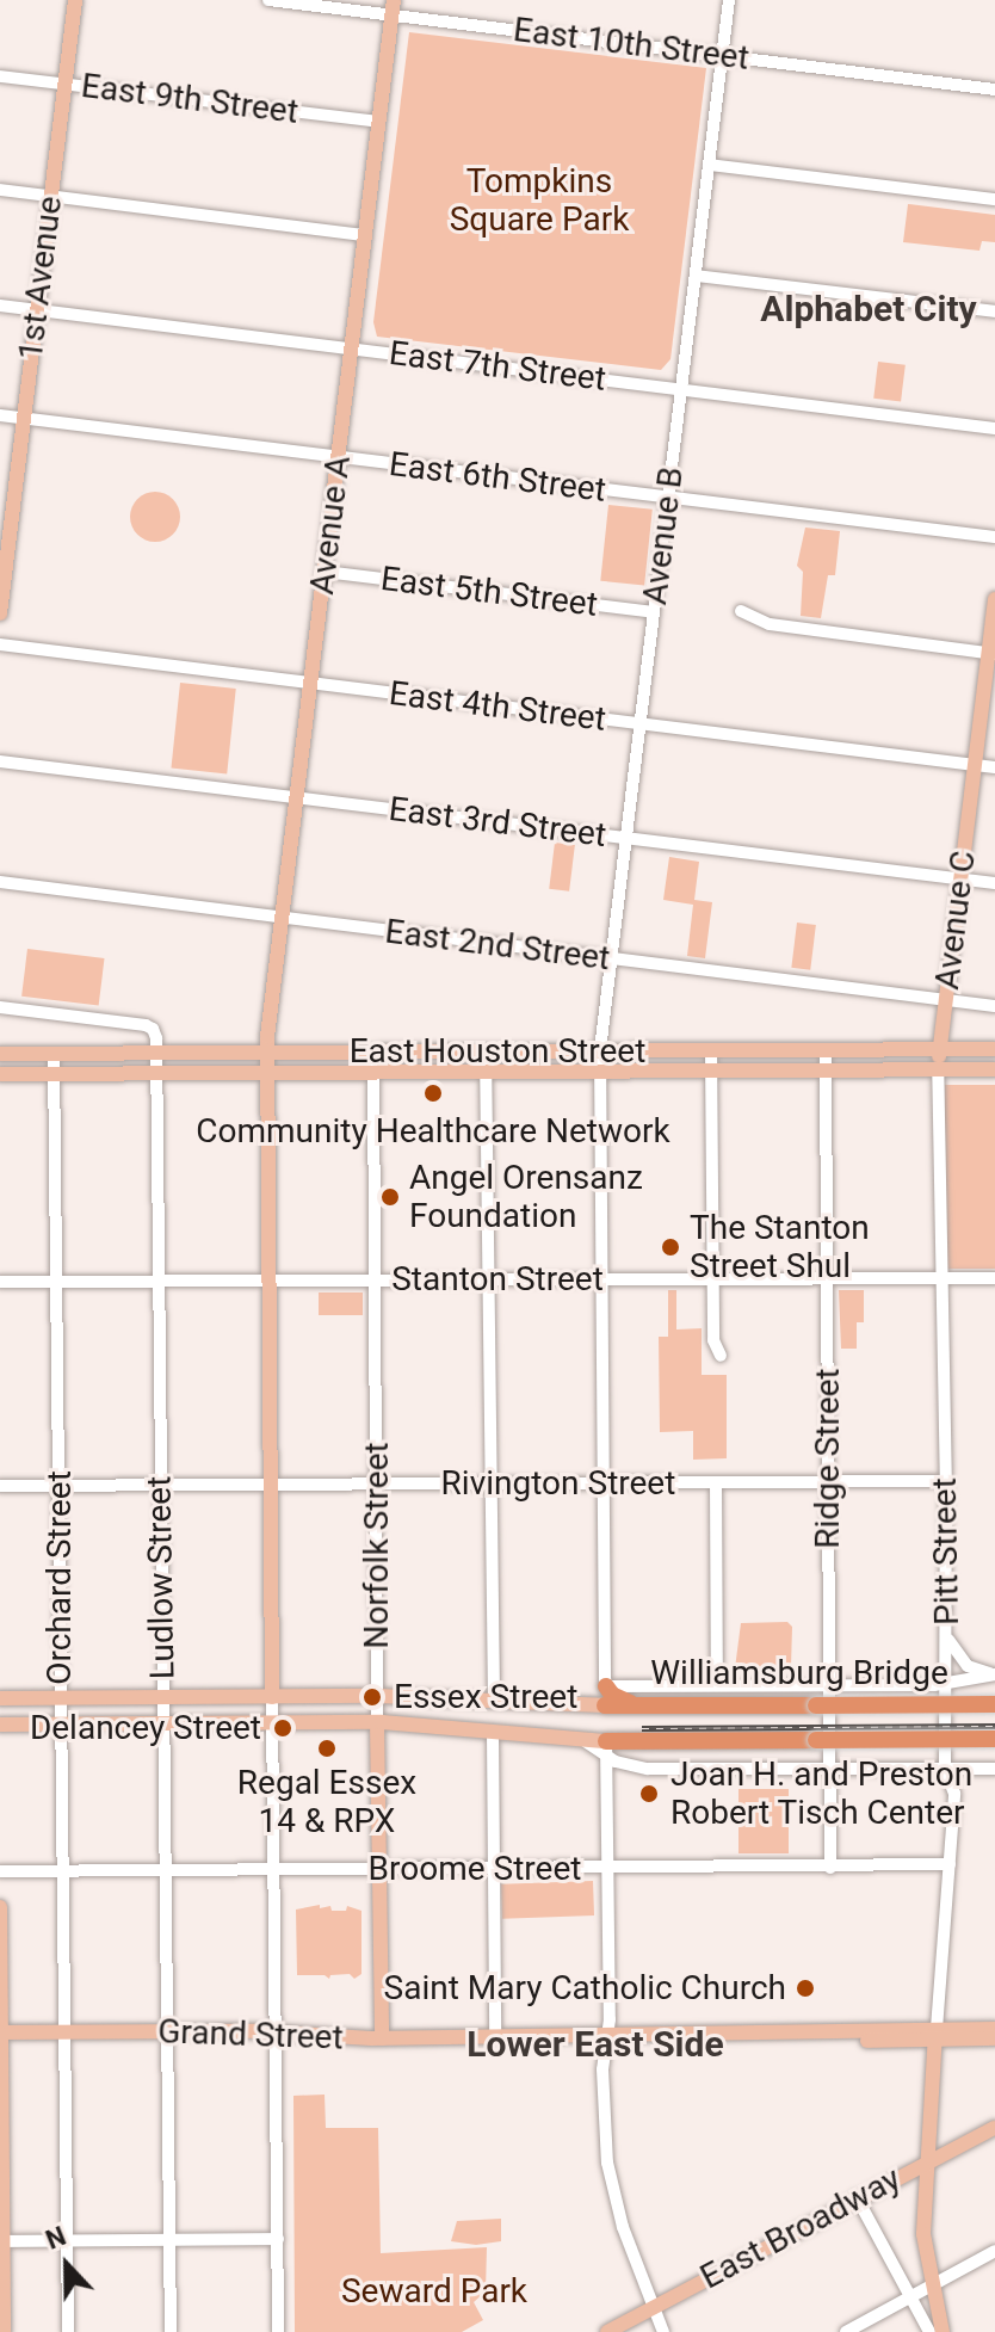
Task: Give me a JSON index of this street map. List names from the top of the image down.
{
  "streets": {
    "highway": ["Williamsburg Bridge"],
    "main road": [
      "1st Avenue",
      "Avenue A",
      "Avenue C",
      "East Houston Street",
      "Norfolk Street",
      "Grand Street",
      "East Broadway"
    ],
    "street": [
      "East 10th Street",
      "East 9th Street",
      "East 7th Street",
      "East 6th Street",
      "Avenue B",
      "East 5th Street",
      "East 4th Street",
      "East 3rd Street",
      "East 2nd Street",
      "Stanton Street",
      "Ridge Street",
      "Rivington Street",
      "Pitt Street",
      "Orchard Street",
      "Ludlow Street",
      "Broome Street"
    ]
  },
  "crossings": [
    ["East 10th Street", "Avenue A"],
    ["East 10th Street", "Avenue B"],
    ["East 9th Street", "1st Avenue"],
    ["East 9th Street", "Avenue A"],
    ["1st Avenue", "East 7th Street"],
    ["1st Avenue", "East 6th Street"],
    ["East 7th Street", "Avenue A"],
    ["East 7th Street", "Avenue B"],
    ["East 6th Street", "Avenue A"],
    ["East 6th Street", "Avenue B"],
    ["Avenue A", "East 5th Street"],
    ["Avenue A", "East 4th Street"],
    ["Avenue A", "East 3rd Street"],
    ["Avenue A", "East 2nd Street"],
    ["Avenue A", "East Houston Street"],
    ["Avenue B", "East 5th Street"],
    ["Avenue B", "East 4th Street"],
    ["Avenue B", "East 3rd Street"],
    ["Avenue B", "East 2nd Street"],
    ["Avenue B", "East Houston Street"],
    ["Avenue B", "Stanton Street"],
    ["Avenue B", "Rivington Street"],
    ["East 4th Street", "Avenue C"],
    ["East 3rd Street", "Avenue C"],
    ["Avenue C", "East 2nd Street"],
    ["Avenue C", "East Houston Street"],
    ["Avenue C", "Pitt Street"],
    ["East Houston Street", "Ridge Street"],
    ["East Houston Street", "Norfolk Street"],
    ["East Houston Street", "Pitt Street"],
    ["East Houston Street", "Orchard Street"],
    ["East Houston Street", "Ludlow Street"],
    ["Stanton Street", "Ridge Street"],
    ["Stanton Street", "Norfolk Street"],
    ["Stanton Street", "Pitt Street"],
    ["Stanton Street", "Orchard Street"],
    ["Stanton Street", "Ludlow Street"],
    ["Ridge Street", "Rivington Street"],
    ["Ridge Street", "Broome Street"],
    ["Rivington Street", "Norfolk Street"],
    ["Rivington Street", "Pitt Street"],
    ["Rivington Street", "Orchard Street"],
    ["Rivington Street", "Ludlow Street"],
    ["Norfolk Street", "Broome Street"],
    ["Norfolk Street", "Grand Street"],
    ["Pitt Street", "Broome Street"],
    ["Pitt Street", "Grand Street"],
    ["Orchard Street", "Broome Street"],
    ["Orchard Street", "Grand Street"],
    ["Ludlow Street", "Broome Street"],
    ["Ludlow Street", "Grand Street"]
  ],
  "districts": ["Alphabet City", "Lower East Side"],
  "parks": ["Tompkins Square Park", "Seward Park"],
  "places": [
    "Community Healthcare Network",
    "Angel Orensanz Foundation",
    "The Stanton Street Shul",
    "Essex Street",
    "Delancey Street",
    "Regal Essex 14 & RPX",
    "Joan H. and Preston Robert Tisch Center",
    "Saint Mary Catholic Church"
  ],
  "north": "top"
}
